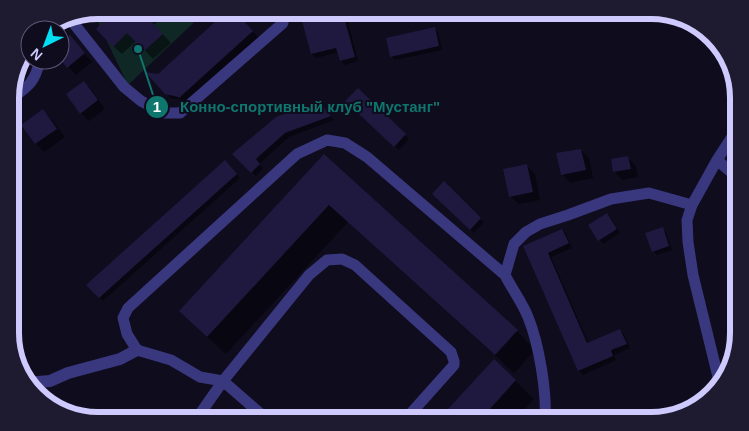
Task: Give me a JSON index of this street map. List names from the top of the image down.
{
  "places": ["Конно-спортивный клуб \"Мустанг\""],
  "north": "bottom left"
}
